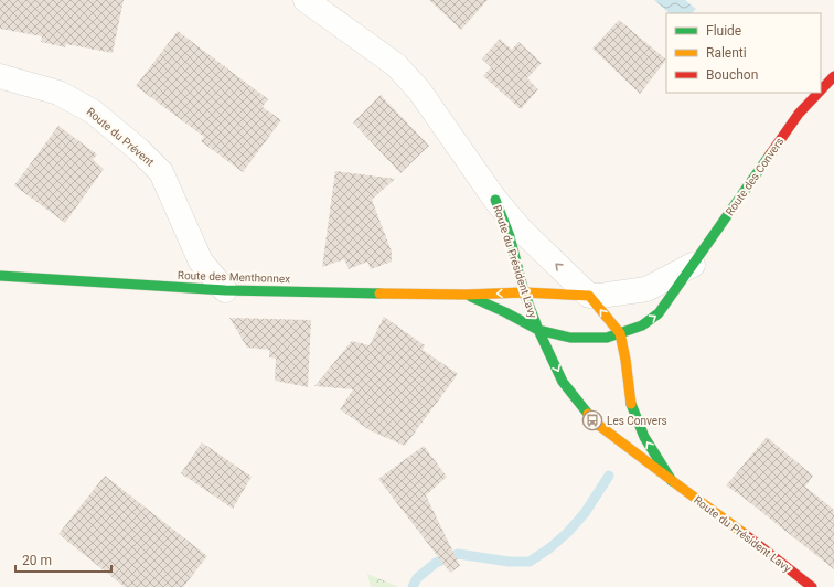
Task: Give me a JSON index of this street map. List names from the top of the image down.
{
  "streets": {
    "street": [
      "Route du Prévent",
      "Route des Convers",
      "Route du Président Lavy",
      "Route des Menthonnex"
    ]
  },
  "crossings": [
    ["Route du Prévent", "Route des Menthonnex"],
    ["Route des Convers", "Route du Président Lavy"],
    ["Route des Convers", "Route des Menthonnex"],
    ["Route du Président Lavy", "Route des Menthonnex"]
  ],
  "places": {
    "bus stop": ["Les Convers"]
  },
  "legend": ["Fluide", "Ralenti", "Bouchon"],
  "scale_bar": "20 m"
}
